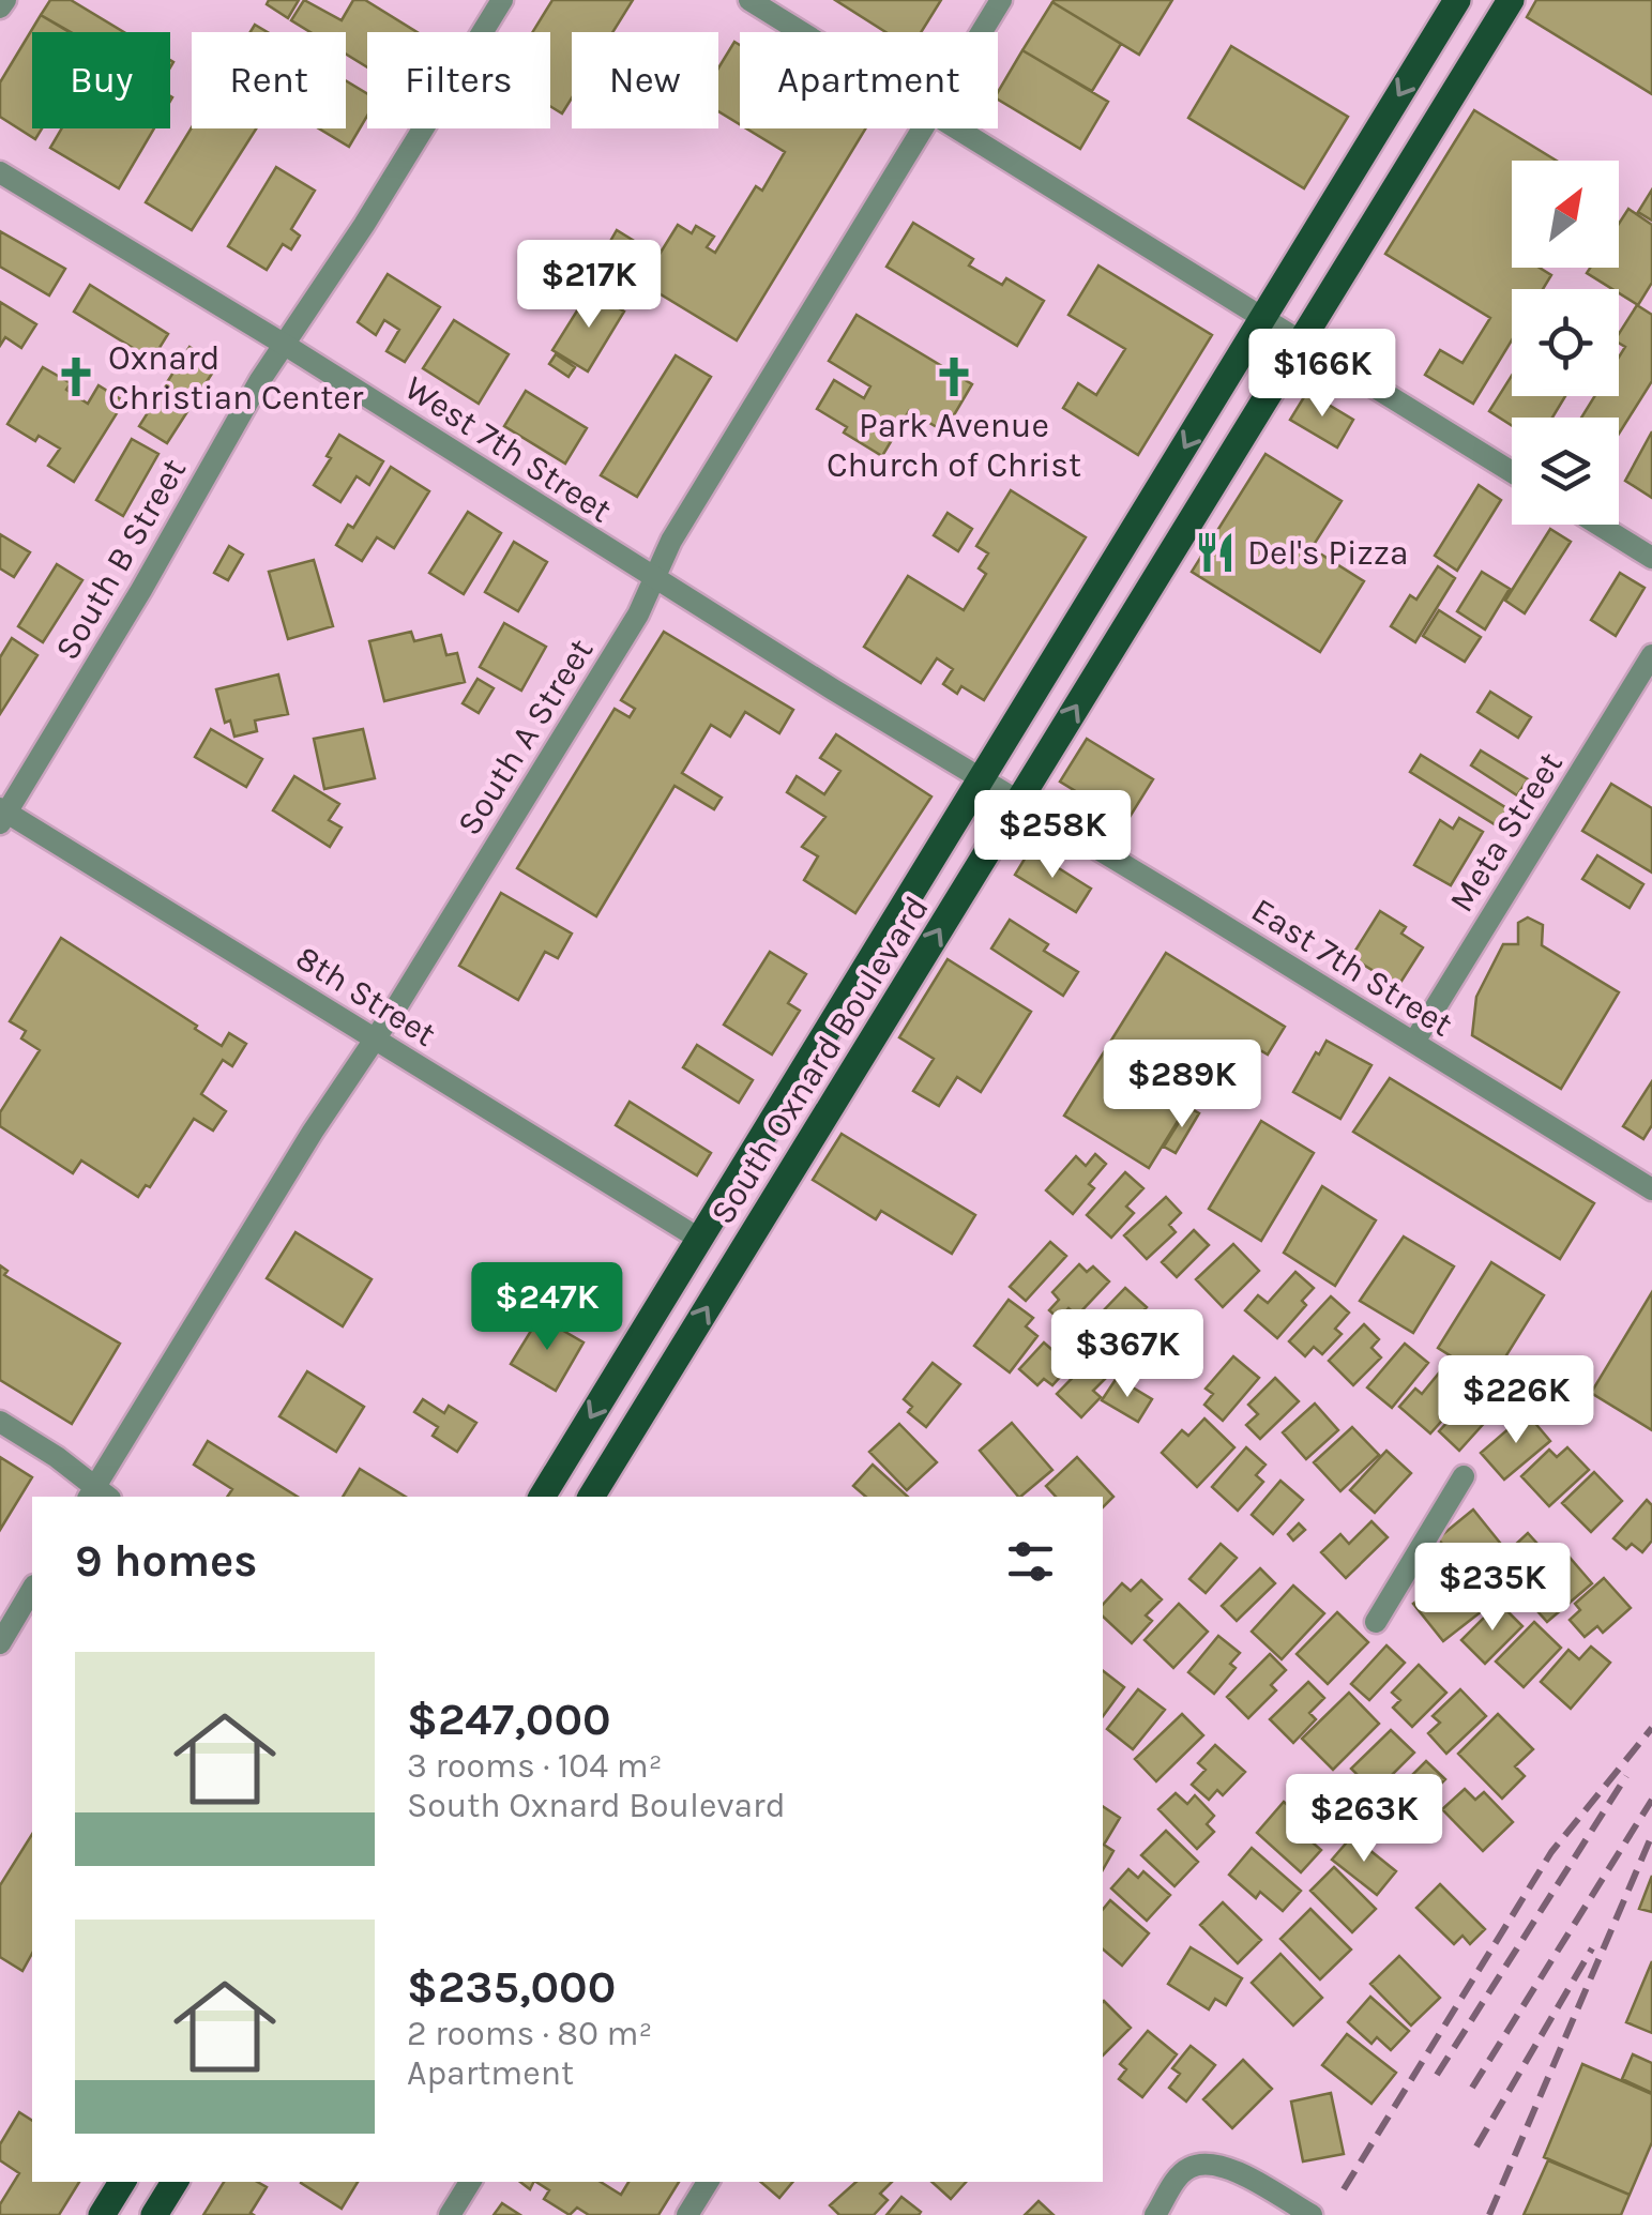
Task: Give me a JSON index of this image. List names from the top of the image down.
{
  "streets": {
    "main road": ["South Oxnard Boulevard"],
    "street": [
      "West 7th Street",
      "South B Street",
      "South A Street",
      "Meta Street",
      "East 7th Street",
      "8th Street"
    ]
  },
  "crossings": [
    ["West 7th Street", "South B Street"],
    ["West 7th Street", "South A Street"],
    ["West 7th Street", "East 7th Street"],
    ["West 7th Street", "South Oxnard Boulevard"],
    ["South B Street", "8th Street"],
    ["South A Street", "8th Street"],
    ["Meta Street", "East 7th Street"],
    ["East 7th Street", "South Oxnard Boulevard"],
    ["8th Street", "South Oxnard Boulevard"]
  ],
  "places": {
    "church": ["Oxnard Christian Center", "Park Avenue Church of Christ"],
    "restaurant": ["Del's Pizza"]
  },
  "north": "top right",
  "page": {
    "chip": [
      "Buy",
      "Rent",
      "Filters",
      "New",
      "Apartment"
    ],
    "price": [
      "$217K",
      "$166K",
      "$258K",
      "$289K",
      "$247K",
      "$367K",
      "$226K",
      "$235K",
      "$263K"
    ],
    "heading": "9 homes",
    "list": [
      {
        "name": "$247,000",
        "note": "3 rooms · 104 m² · South Oxnard Boulevard"
      },
      {
        "name": "$235,000",
        "note": "2 rooms · 80 m² · Apartment"
      }
    ]
  }
}
